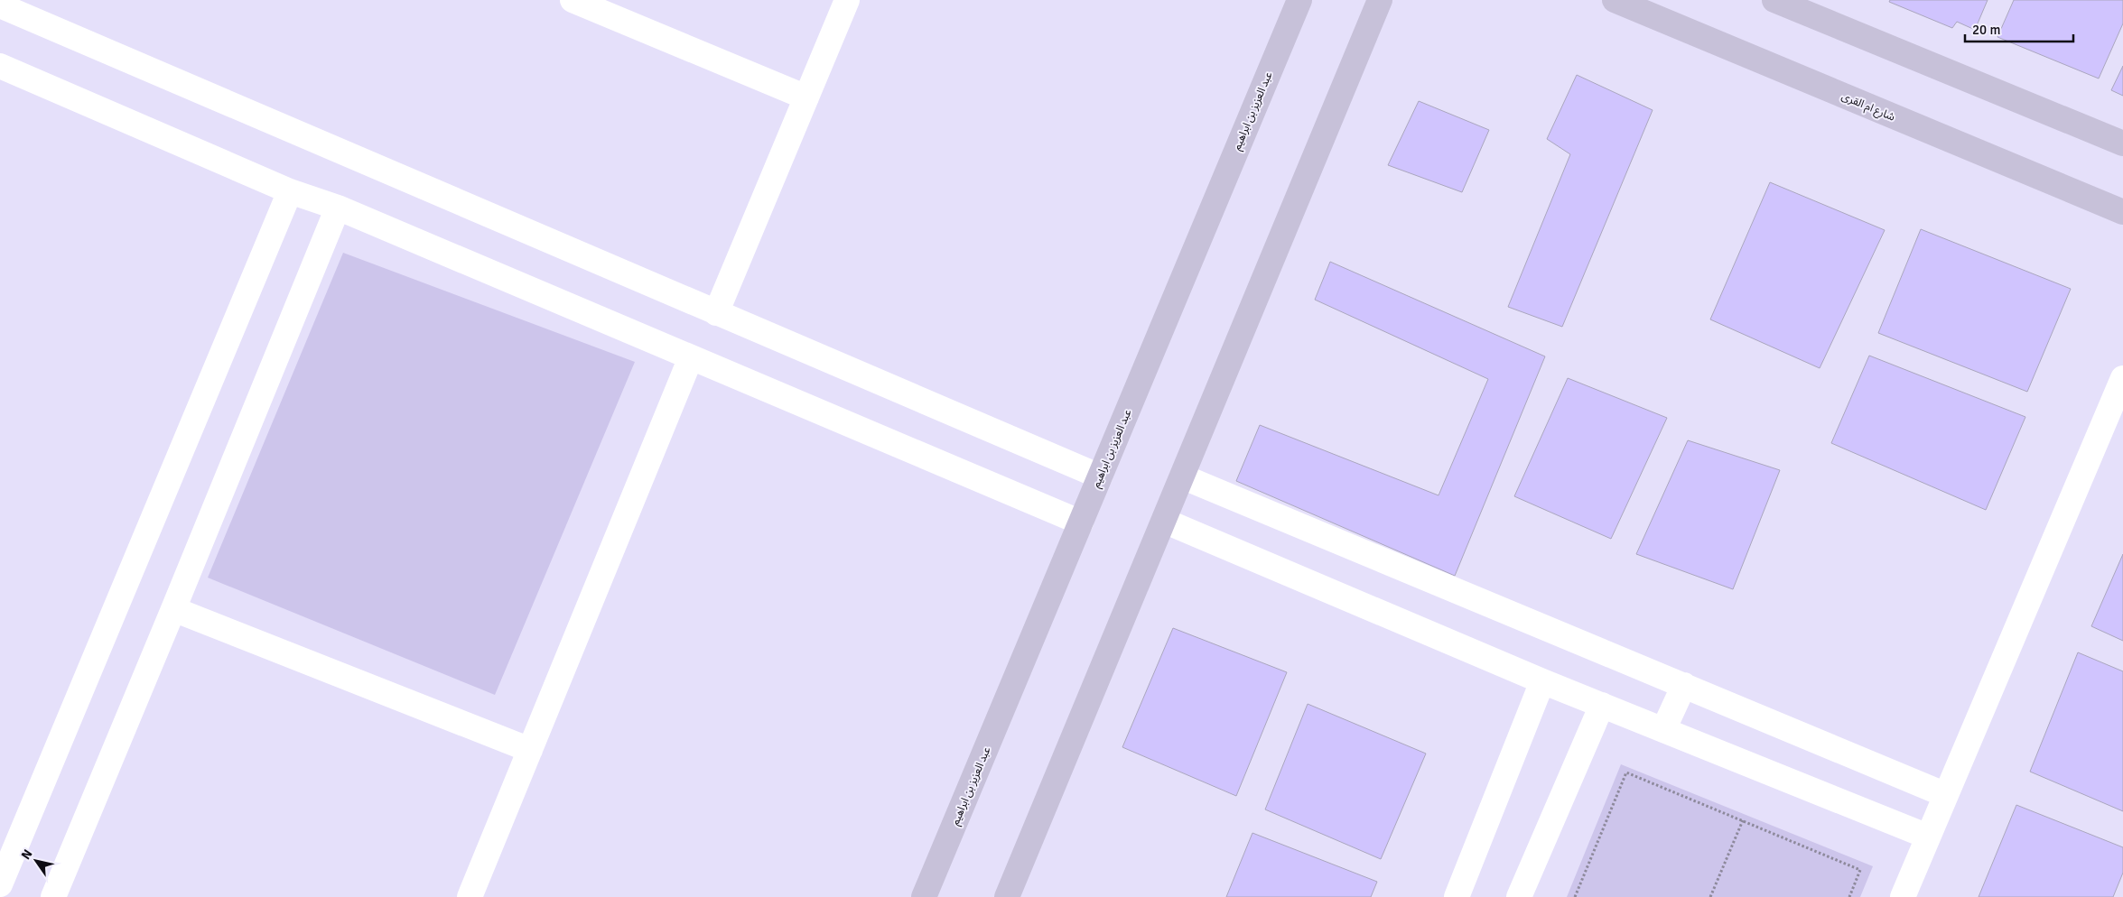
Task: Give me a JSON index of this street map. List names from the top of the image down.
{
  "streets": {
    "street": ["شارع ام القرى", "عبد العزيز بن ابراهيم"]
  },
  "scale_bar": "20 m",
  "north": "top left"
}
